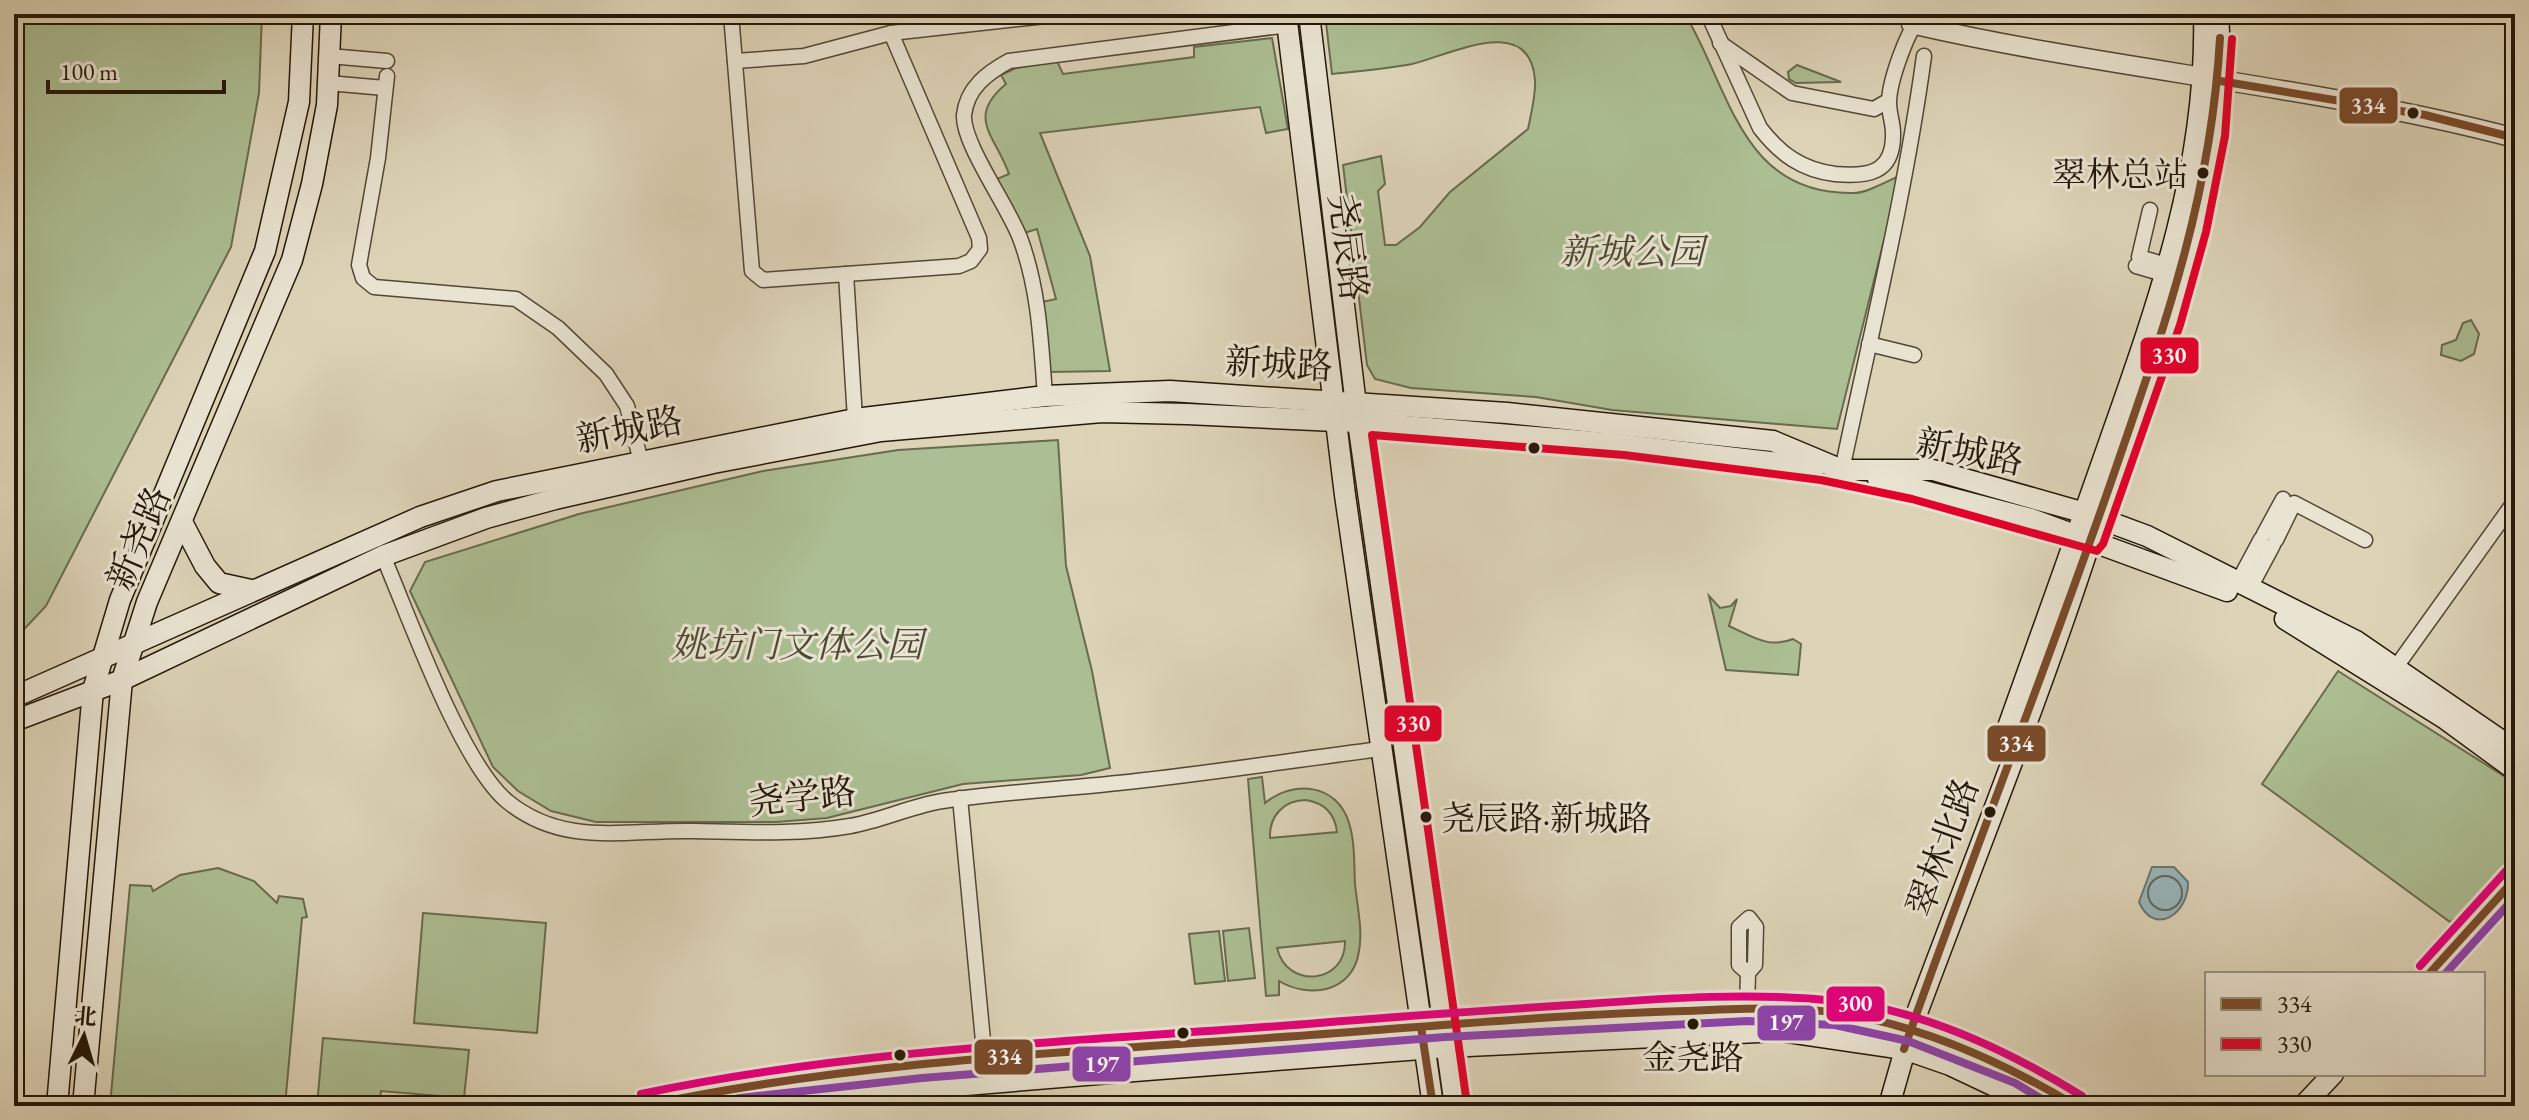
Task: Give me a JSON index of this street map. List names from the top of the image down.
{
  "streets": {
    "main road": [
      "尧辰路",
      "新城路",
      "新尧路",
      "翠林北路"
    ],
    "street": ["尧学路"]
  },
  "crossings": [
    ["尧辰路", "新城路"],
    ["尧辰路", "尧学路"],
    ["新城路", "新尧路"],
    ["新城路", "尧学路"],
    ["新城路", "翠林北路"]
  ],
  "parks": ["新城公园", "姚坊门文体公园"],
  "places": ["翠林总站", "尧辰路·新城路", "金尧路"],
  "lines": [
    "transit line 334",
    "transit line 330",
    "transit line 300",
    "transit line 197"
  ],
  "legend": ["334", "330"],
  "scale_bar": "100 m",
  "north": "top"
}
